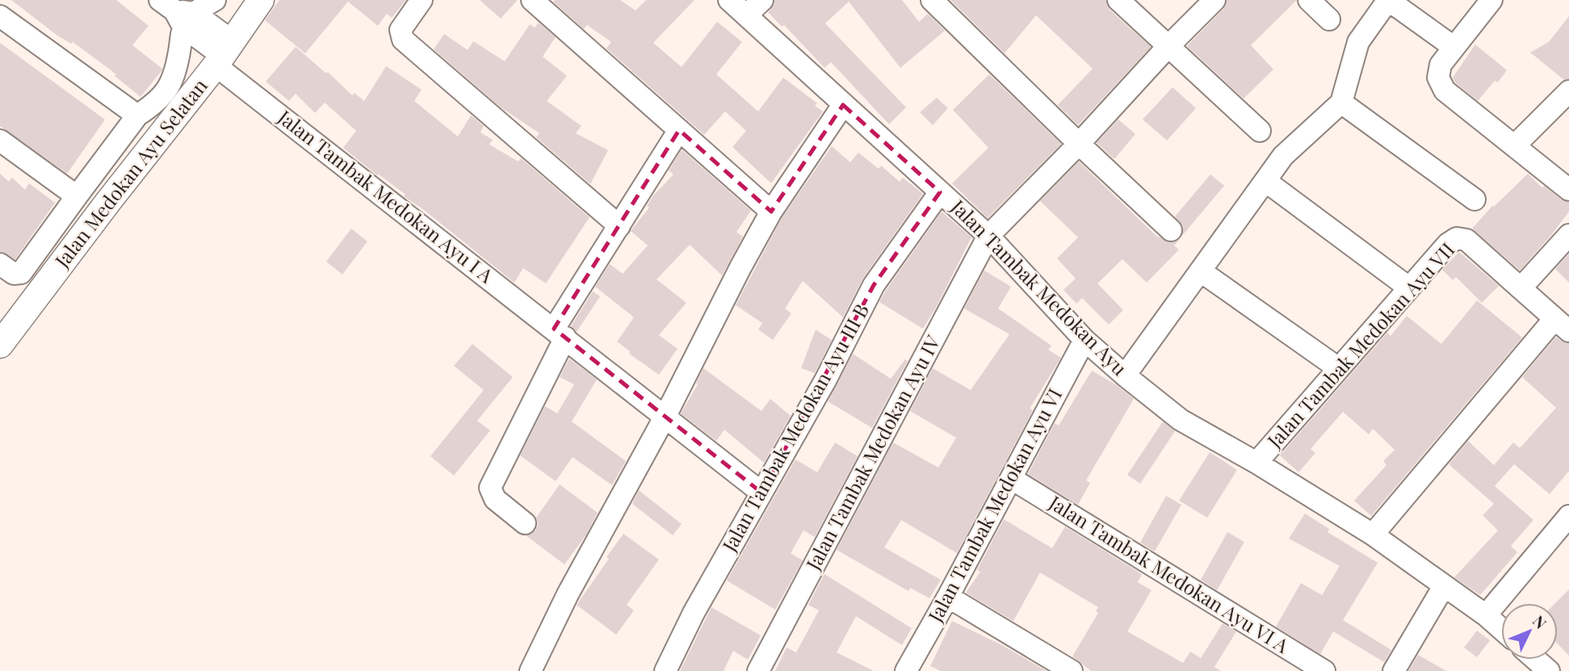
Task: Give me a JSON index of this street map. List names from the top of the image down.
{
  "streets": {
    "street": [
      "Jalan Medokan Ayu Selatan",
      "Jalan Tambak Medokan Ayu I A",
      "Jalan Tambak Medokan Ayu",
      "Jalan Tambak Medokan Ayu VII",
      "Jalan Tambak Medokan Ayu III B",
      "Jalan Tambak Medokan Ayu IV",
      "Jalan Tambak Medokan Ayu VI",
      "Jalan Tambak Medokan Ayu VI A"
    ]
  },
  "crossings": [
    ["Jalan Medokan Ayu Selatan", "Jalan Tambak Medokan Ayu I A"],
    ["Jalan Tambak Medokan Ayu I A", "Jalan Tambak Medokan Ayu III B"],
    ["Jalan Tambak Medokan Ayu", "Jalan Tambak Medokan Ayu VII"],
    ["Jalan Tambak Medokan Ayu", "Jalan Tambak Medokan Ayu III B"],
    ["Jalan Tambak Medokan Ayu", "Jalan Tambak Medokan Ayu IV"],
    ["Jalan Tambak Medokan Ayu", "Jalan Tambak Medokan Ayu VI"],
    ["Jalan Tambak Medokan Ayu VI", "Jalan Tambak Medokan Ayu VI A"]
  ],
  "north": "top right"
}
